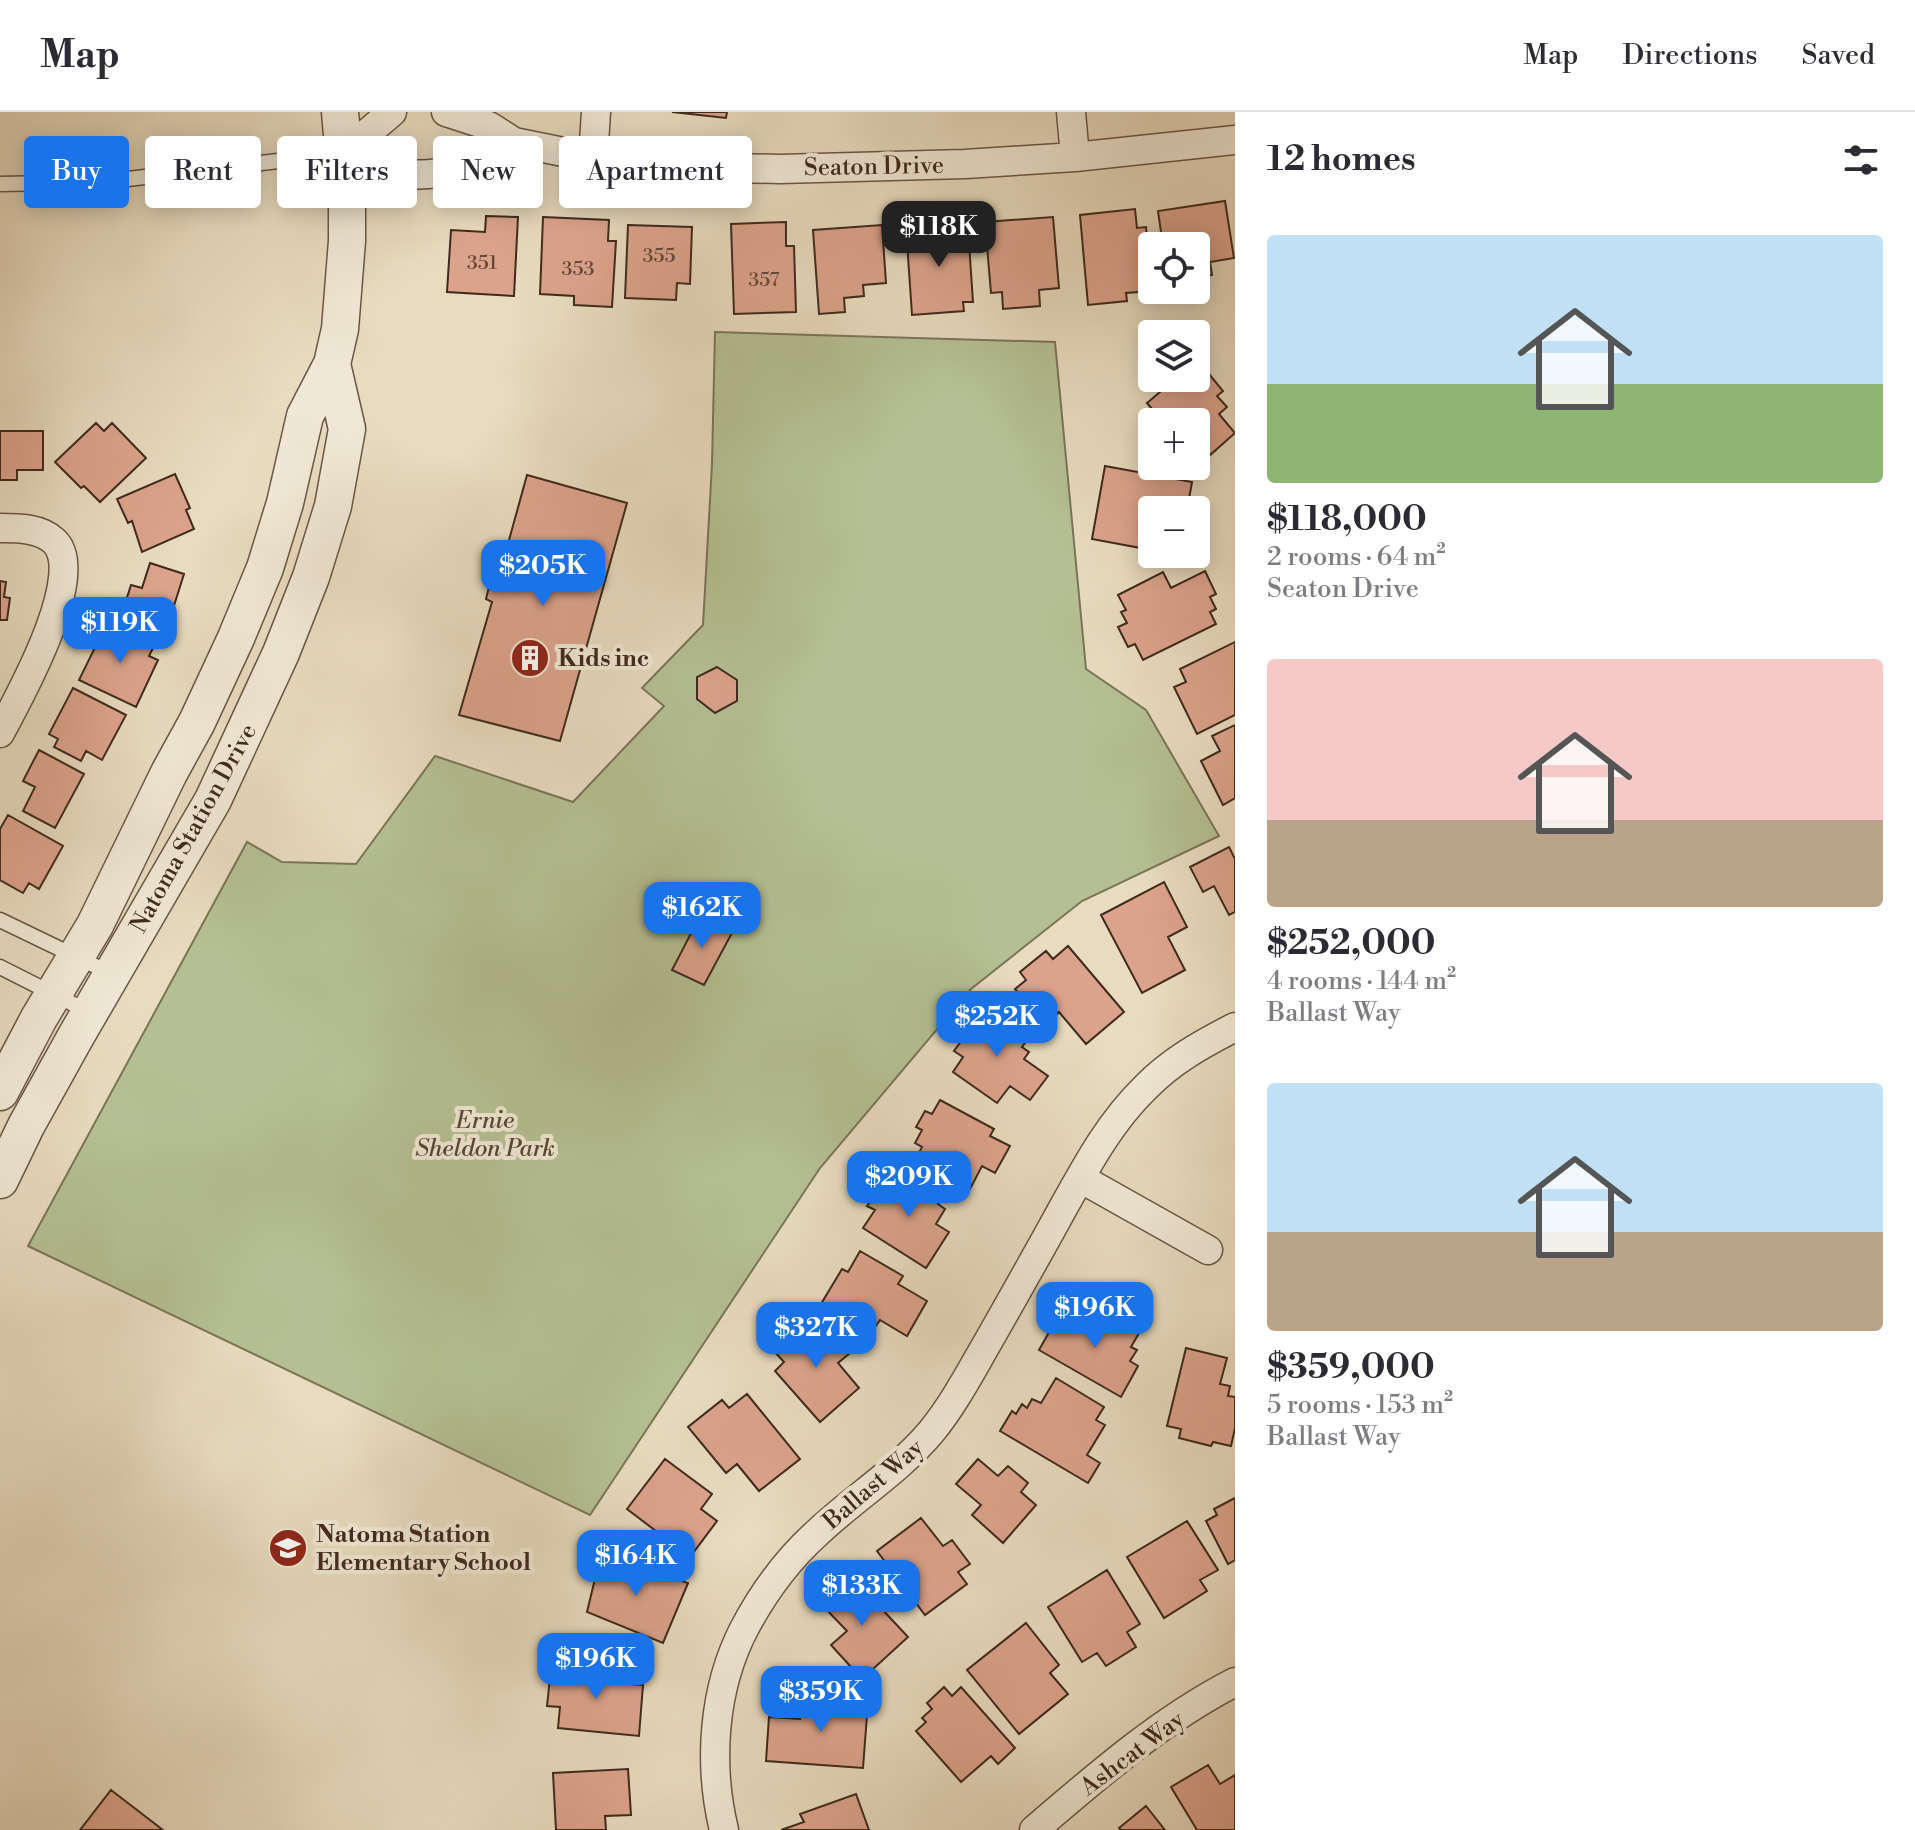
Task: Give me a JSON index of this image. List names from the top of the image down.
{
  "streets": {
    "street": [
      "Seaton Drive",
      "Natoma Station Drive",
      "Ballast Way",
      "Ashcat Way"
    ]
  },
  "parks": ["Ernie Sheldon Park"],
  "places": {
    "building": ["Kids inc"],
    "school or university": ["Natoma Station Elementary School"]
  },
  "house_numbers": [
    "355",
    "351",
    "353",
    "357"
  ],
  "page": {
    "header": "Map",
    "nav": ["Map", "Directions", "Saved"],
    "heading": "12 homes",
    "chip": [
      "Buy",
      "Rent",
      "Filters",
      "New",
      "Apartment"
    ],
    "price": [
      "$118K",
      "$205K",
      "$119K",
      "$162K",
      "$252K",
      "$209K",
      "$196K",
      "$327K",
      "$164K",
      "$133K",
      "$196K",
      "$359K"
    ],
    "list": [
      {
        "name": "$118,000",
        "note": "2 rooms · 64 m² · Seaton Drive"
      },
      {
        "name": "$252,000",
        "note": "4 rooms · 144 m² · Ballast Way"
      },
      {
        "name": "$359,000",
        "note": "5 rooms · 153 m² · Ballast Way"
      }
    ],
    "map_buttons": ["+", "−"]
  }
}
